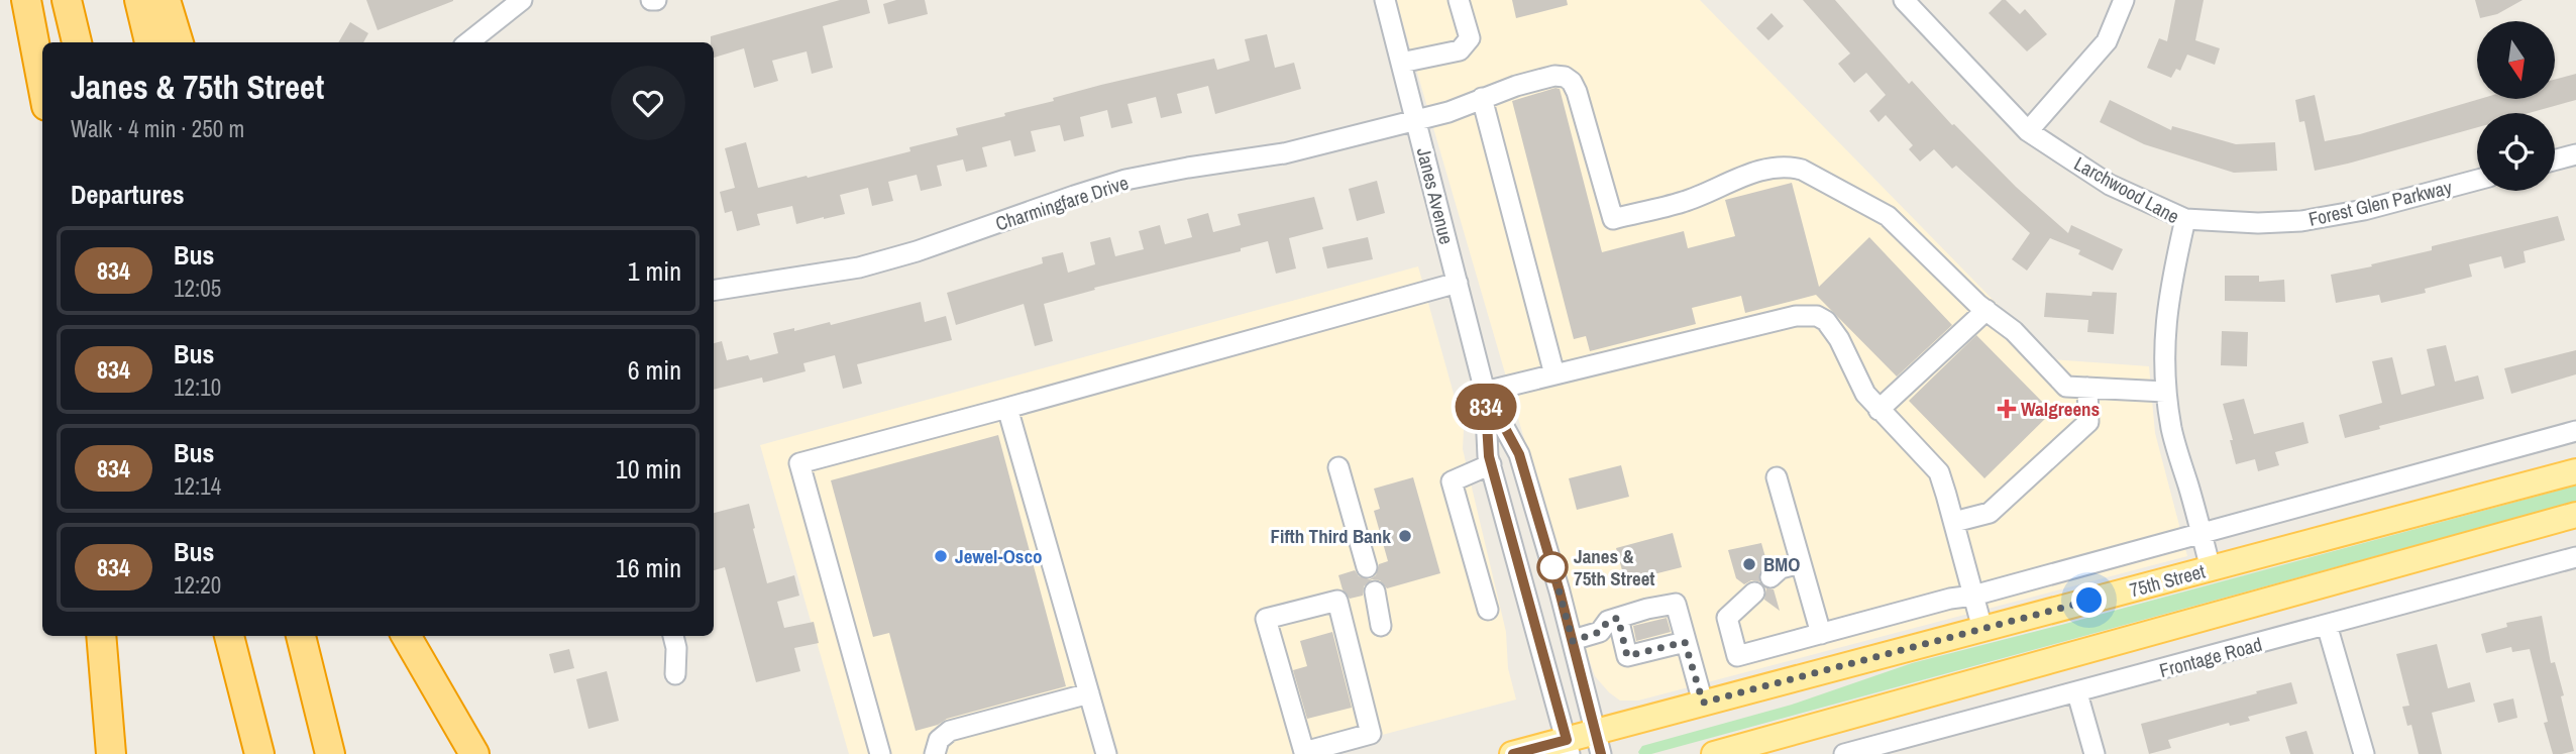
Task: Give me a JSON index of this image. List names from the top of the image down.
{
  "streets": {
    "main road": ["75th Street"],
    "street": [
      "Larchwood Lane",
      "Janes Avenue",
      "Charmingfare Drive",
      "Forest Glen Parkway",
      "Frontage Road"
    ]
  },
  "crossings": [
    ["Larchwood Lane", "Forest Glen Parkway"],
    ["Larchwood Lane", "75th Street"],
    ["Janes Avenue", "Charmingfare Drive"],
    ["Janes Avenue", "75th Street"]
  ],
  "places": {
    "health": ["Walgreens"],
    "other": [
      "Fifth Third Bank",
      "Jewel-Osco",
      "BMO",
      "Janes & 75th Street"
    ]
  },
  "lines": ["bus line 834"],
  "north": "bottom",
  "page": {
    "on_map": "834",
    "heading": [
      ["Janes & 75th Street", "Walk · 4 min · 250 m"],
      "Departures"
    ],
    "list": [
      {
        "mark": "834",
        "name": "Bus",
        "note": "12:05",
        "value": "1 min"
      },
      {
        "mark": "834",
        "name": "Bus",
        "note": "12:10",
        "value": "6 min"
      },
      {
        "mark": "834",
        "name": "Bus",
        "note": "12:14",
        "value": "10 min"
      },
      {
        "mark": "834",
        "name": "Bus",
        "note": "12:20",
        "value": "16 min"
      }
    ]
  }
}
